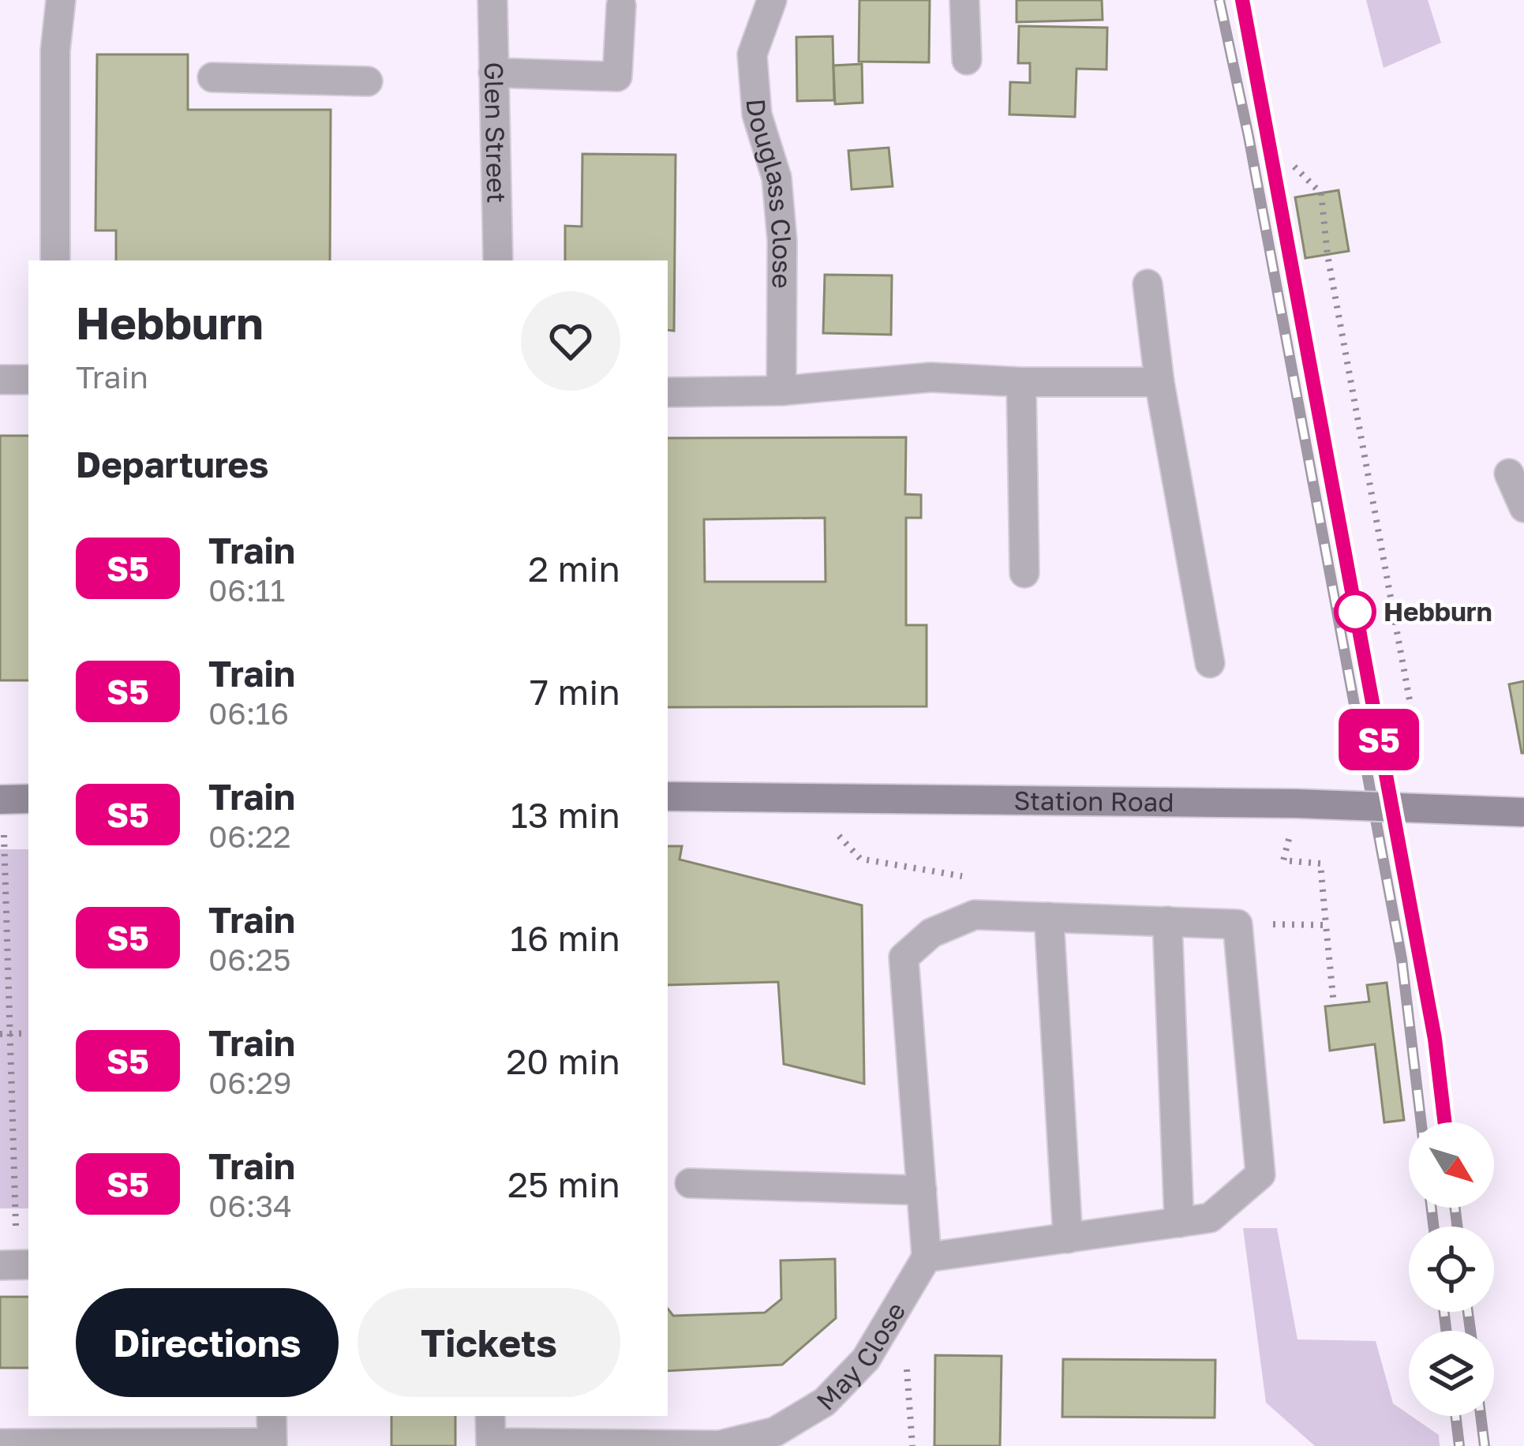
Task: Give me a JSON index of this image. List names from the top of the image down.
{
  "streets": {
    "main road": ["Station Road"],
    "street": ["Glen Street", "Douglass Close", "May Close"]
  },
  "places": ["Hebburn"],
  "north": "bottom right",
  "page": {
    "on_map": "S5",
    "heading": [
      ["Hebburn", "Train"],
      "Departures"
    ],
    "list": [
      {
        "mark": "S5",
        "name": "Train",
        "note": "06:11",
        "value": "2 min"
      },
      {
        "mark": "S5",
        "name": "Train",
        "note": "06:16",
        "value": "7 min"
      },
      {
        "mark": "S5",
        "name": "Train",
        "note": "06:22",
        "value": "13 min"
      },
      {
        "mark": "S5",
        "name": "Train",
        "note": "06:25",
        "value": "16 min"
      },
      {
        "mark": "S5",
        "name": "Train",
        "note": "06:29",
        "value": "20 min"
      },
      {
        "mark": "S5",
        "name": "Train",
        "note": "06:34",
        "value": "25 min"
      }
    ],
    "buttons": ["Directions", "Tickets"]
  }
}
